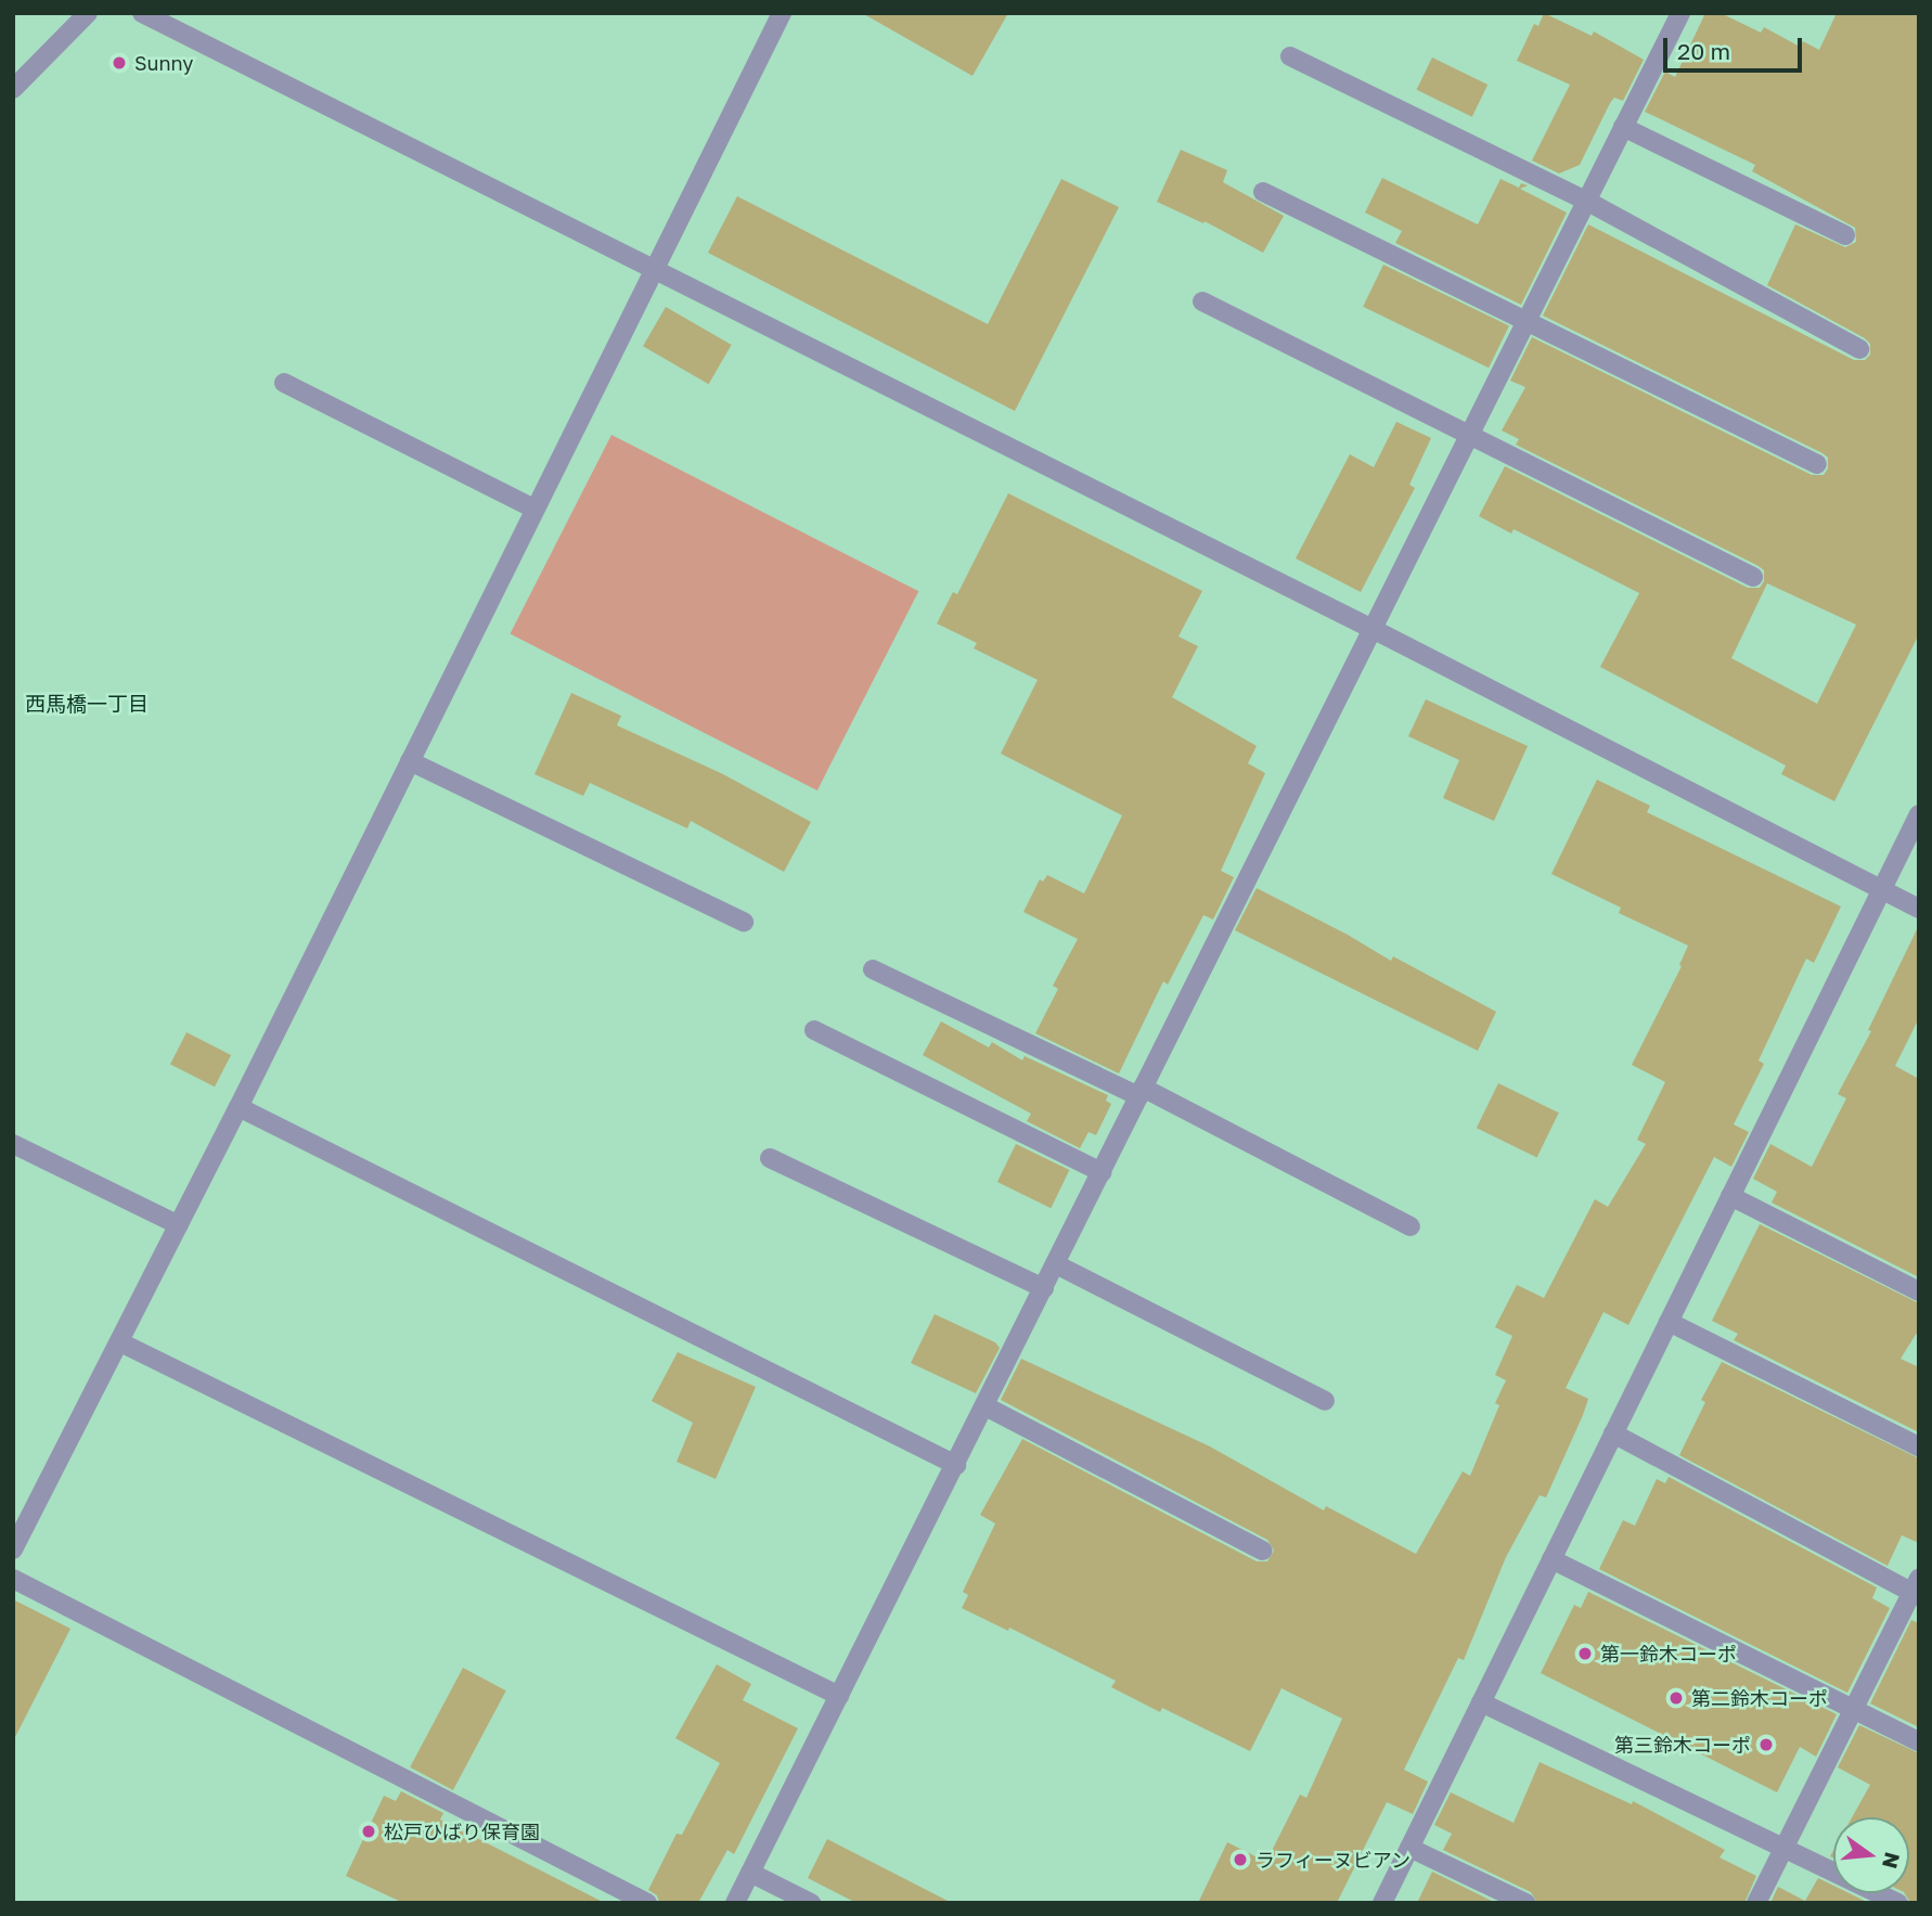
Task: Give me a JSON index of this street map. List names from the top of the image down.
{
  "districts": ["西馬橋一丁目"],
  "places": [
    "Sunny",
    "第一鈴木コーポ",
    "第二鈴木コーポ",
    "第三鈴木コーポ",
    "松戸ひばり保育園",
    "ラフィーヌビアン"
  ],
  "scale_bar": "20 m",
  "north": "right"
}
